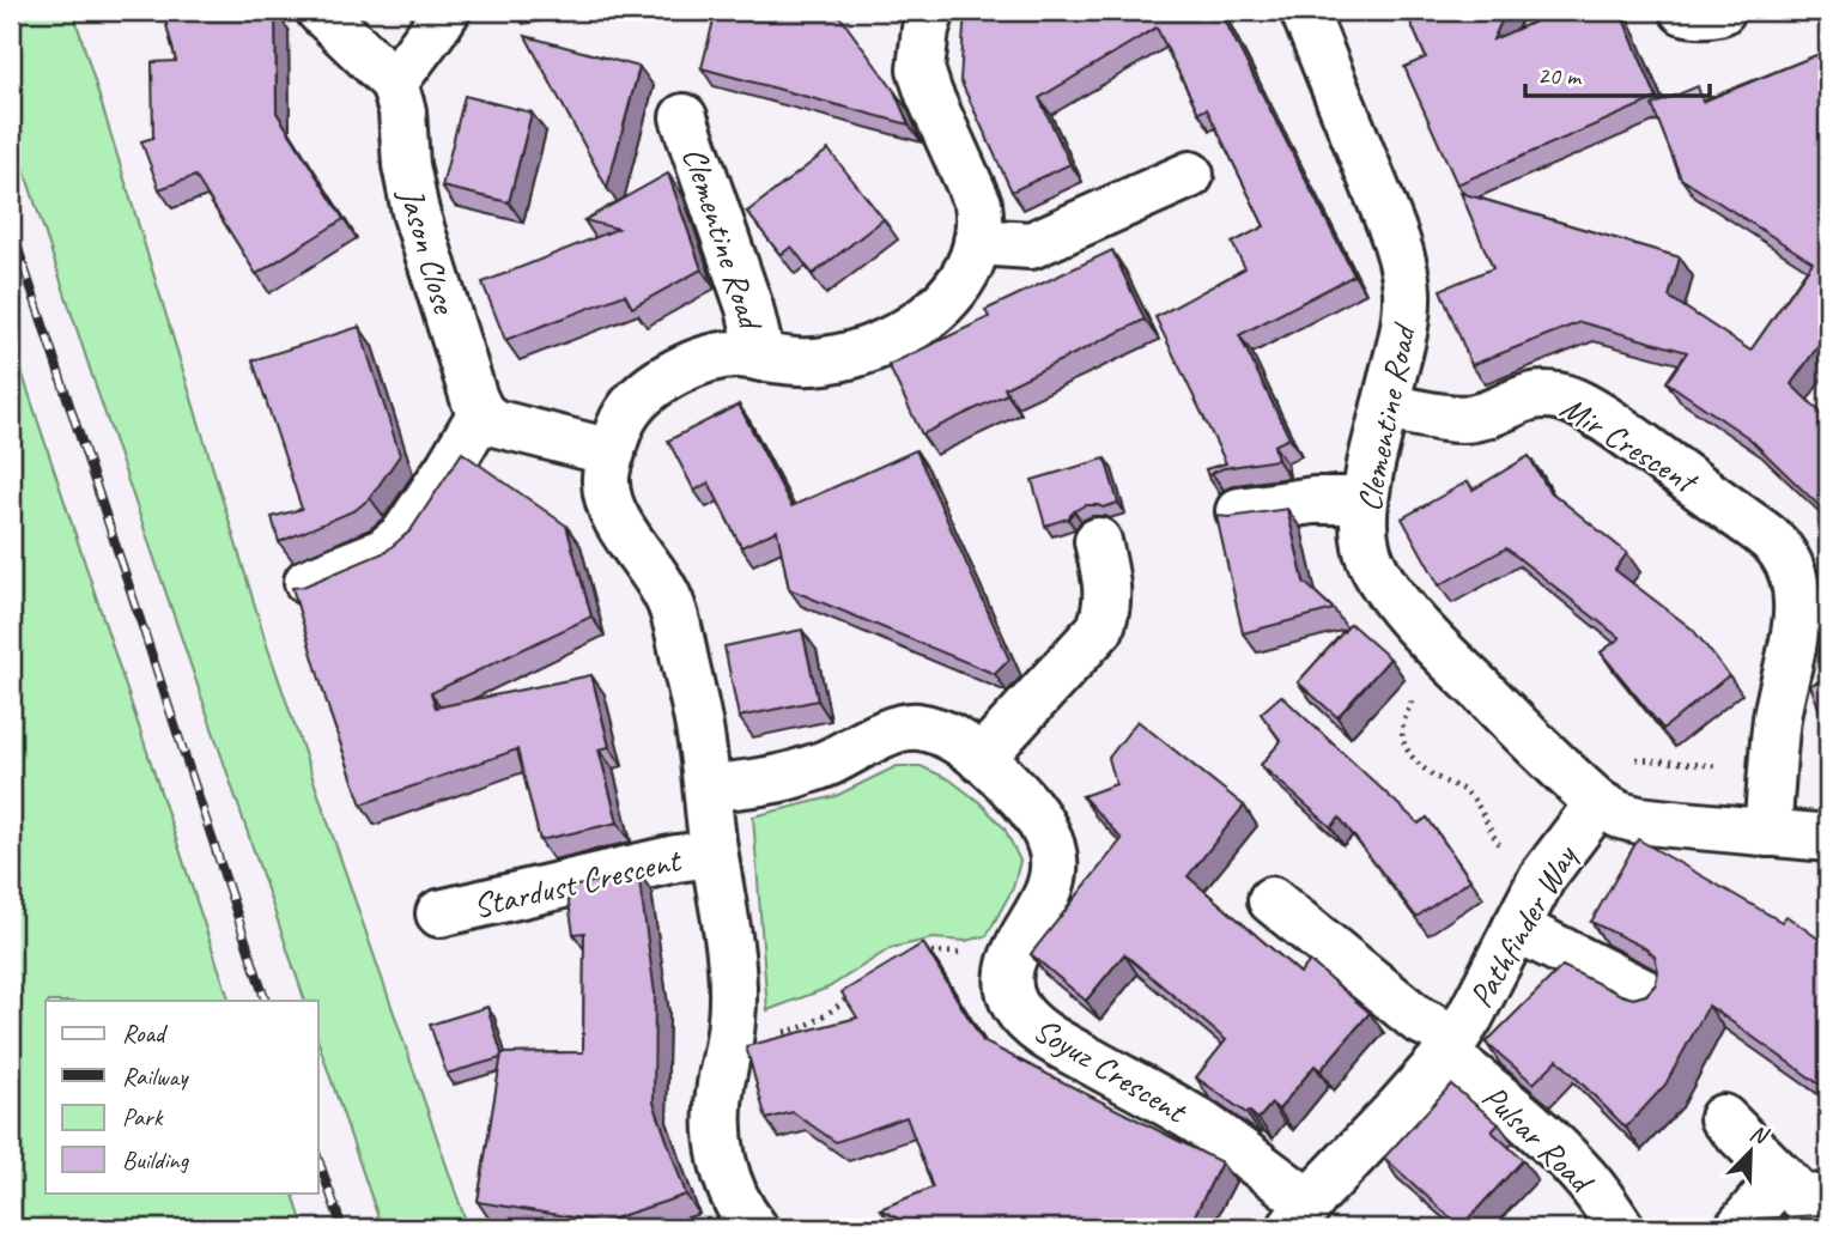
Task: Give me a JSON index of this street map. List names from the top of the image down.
{
  "streets": {
    "street": [
      "Clementine Road",
      "Jason Close",
      "Mir Crescent",
      "Stardust Crescent",
      "Pathfinder Way",
      "Soyuz Crescent",
      "Pulsar Road"
    ]
  },
  "crossings": [
    ["Clementine Road", "Mir Crescent"],
    ["Clementine Road", "Stardust Crescent"],
    ["Clementine Road", "Pathfinder Way"],
    ["Pathfinder Way", "Soyuz Crescent"],
    ["Pathfinder Way", "Pulsar Road"]
  ],
  "legend": [
    "Road",
    "Railway",
    "Park",
    "Building"
  ],
  "scale_bar": "20 m",
  "north": "top right"
}
